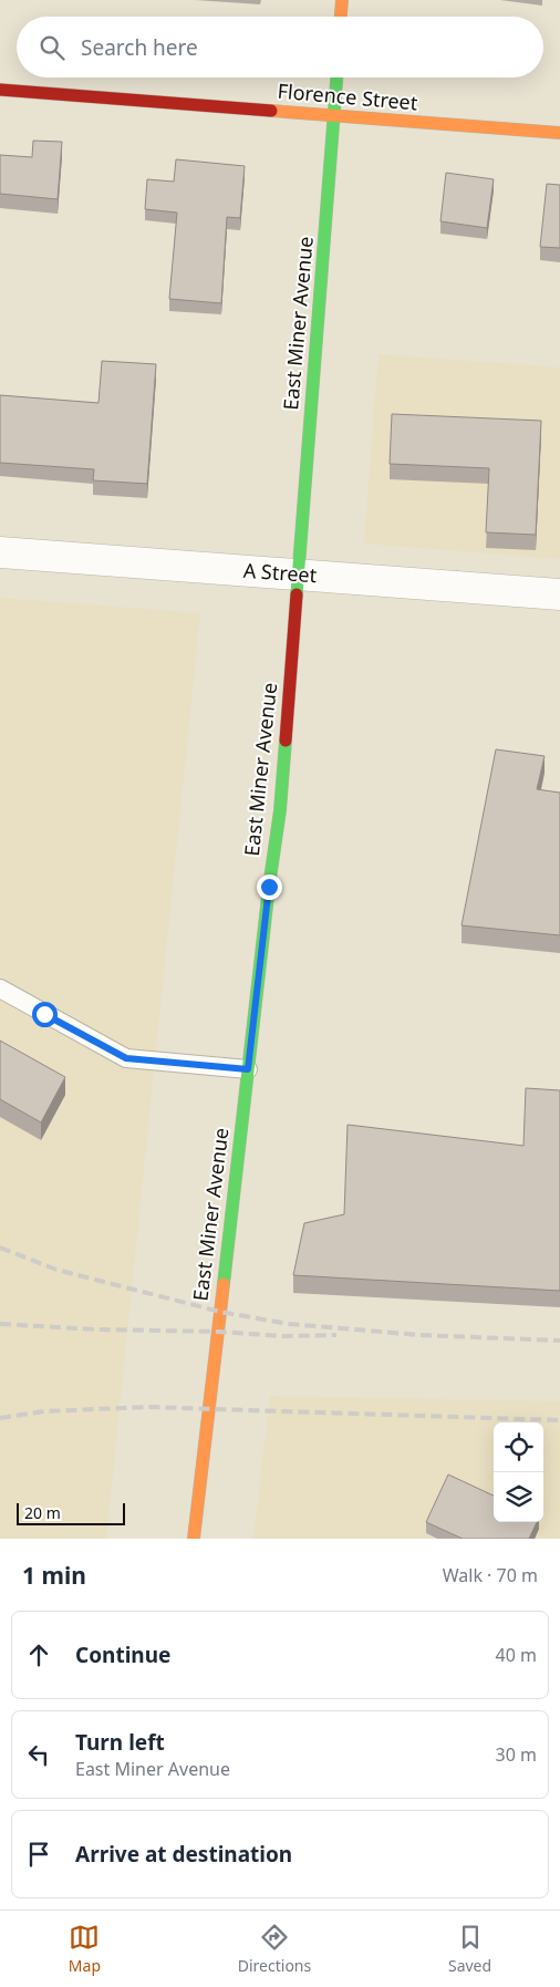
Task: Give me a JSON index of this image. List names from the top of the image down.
{
  "streets": {
    "street": ["Florence Street", "East Miner Avenue", "A Street"]
  },
  "crossings": [
    ["Florence Street", "East Miner Avenue"],
    ["East Miner Avenue", "A Street"]
  ],
  "scale_bar": "20 m",
  "page": {
    "search": "Search here",
    "scale": "20 m",
    "heading": ["1 min", "Walk · 70 m"],
    "list": [
      ["Continue", "40 m"],
      ["Turn left", "East Miner Avenue", "30 m"],
      "Arrive at destination"
    ],
    "nav": ["Map", "Directions", "Saved"]
  }
}
